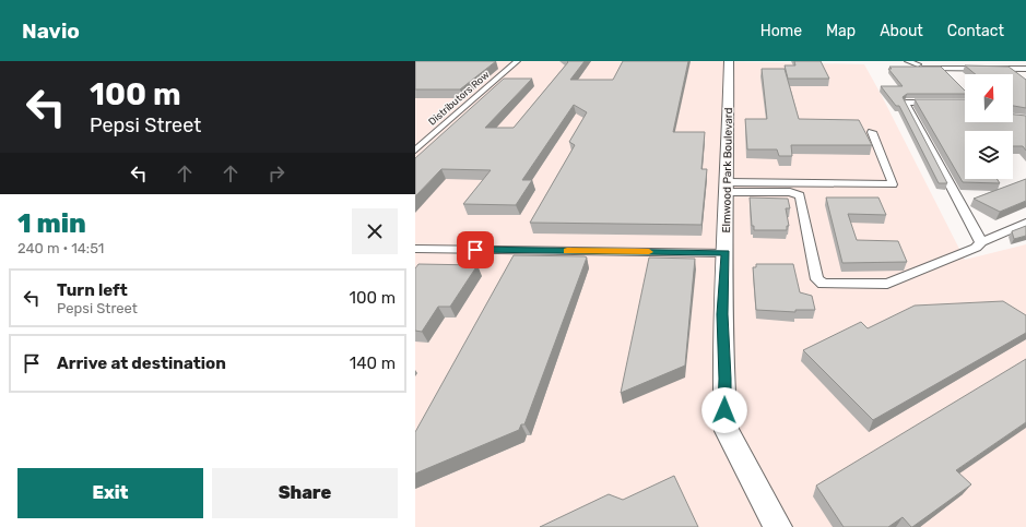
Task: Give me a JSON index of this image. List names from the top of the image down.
{
  "streets": {
    "street": ["Distributors Row", "Elmwood Park Boulevard"]
  },
  "north": "top",
  "page": {
    "header": "Navio",
    "nav": [
      "Home",
      "Map",
      "About",
      "Contact"
    ],
    "turn": ["100 m", "Pepsi Street"],
    "heading": ["1 min", "240 m · 14:51"],
    "list": [
      {
        "name": "Turn left",
        "note": "Pepsi Street",
        "value": "100 m"
      },
      {
        "name": "Arrive at destination",
        "value": "140 m"
      }
    ],
    "buttons": ["Exit", "Share"]
  }
}
